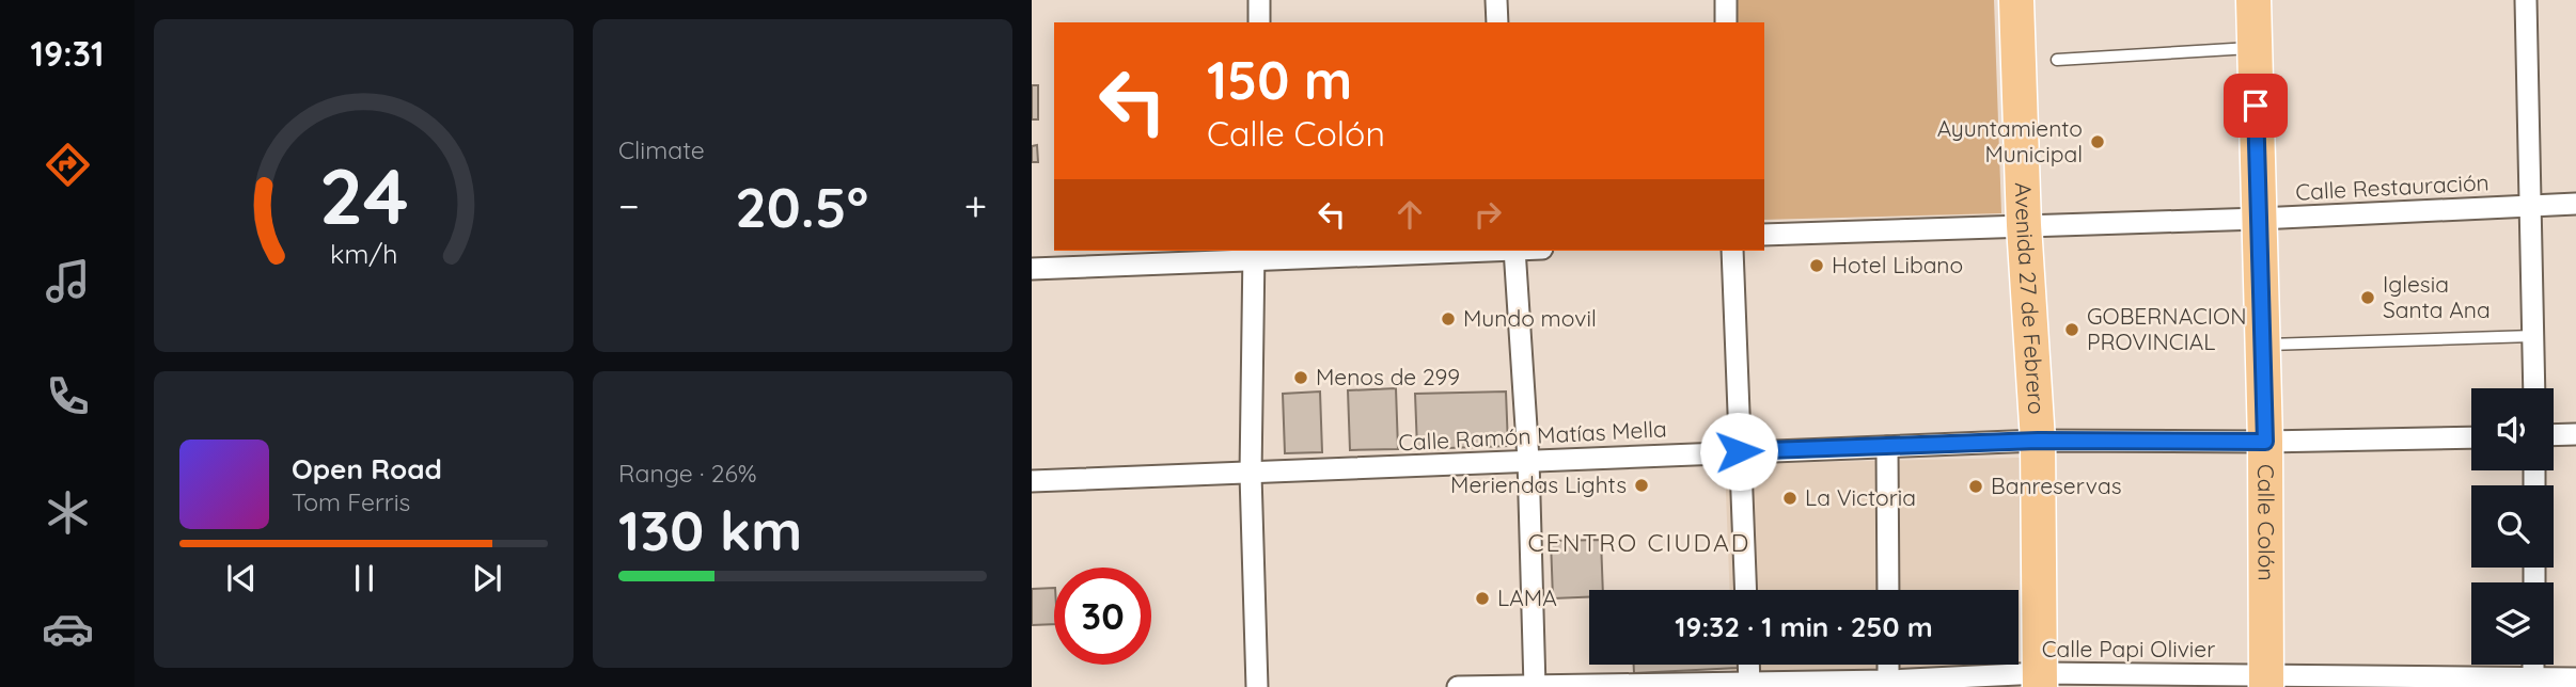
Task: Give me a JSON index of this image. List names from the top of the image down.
{
  "streets": {
    "main road": ["Avenida 27 de Febrero", "Calle Colón"],
    "street": ["Calle Restauración", "Calle Ramón Matías Mella", "Calle Papi Olivier"]
  },
  "crossings": [
    ["Calle Restauración", "Avenida 27 de Febrero"],
    ["Calle Restauración", "Calle Colón"],
    ["Avenida 27 de Febrero", "Calle Ramón Matías Mella"],
    ["Avenida 27 de Febrero", "Calle Papi Olivier"],
    ["Calle Ramón Matías Mella", "Calle Colón"],
    ["Calle Colón", "Calle Papi Olivier"]
  ],
  "districts": ["CENTRO CIUDAD"],
  "places": [
    "Ayuntamiento Municipal",
    "Hotel Libano",
    "Iglesia Santa Ana",
    "Mundo movil",
    "GOBERNACION PROVINCIAL",
    "Menos de 299",
    "Meriendas Lights",
    "Banreservas",
    "La Victoria",
    "LAMA"
  ],
  "page": {
    "tabs": "19:31",
    "tile": [
      "Climate",
      ["Range · 26%", "130 km"]
    ],
    "turn": ["150 m", "Calle Colón"],
    "heat": ["−", "20.5°", "+"],
    "song": ["Open Road", "Tom Ferris"],
    "limit": "30",
    "trip": "19:32 · 1 min · 250 m",
    "gauge": ["24", "km/h"]
  }
}
